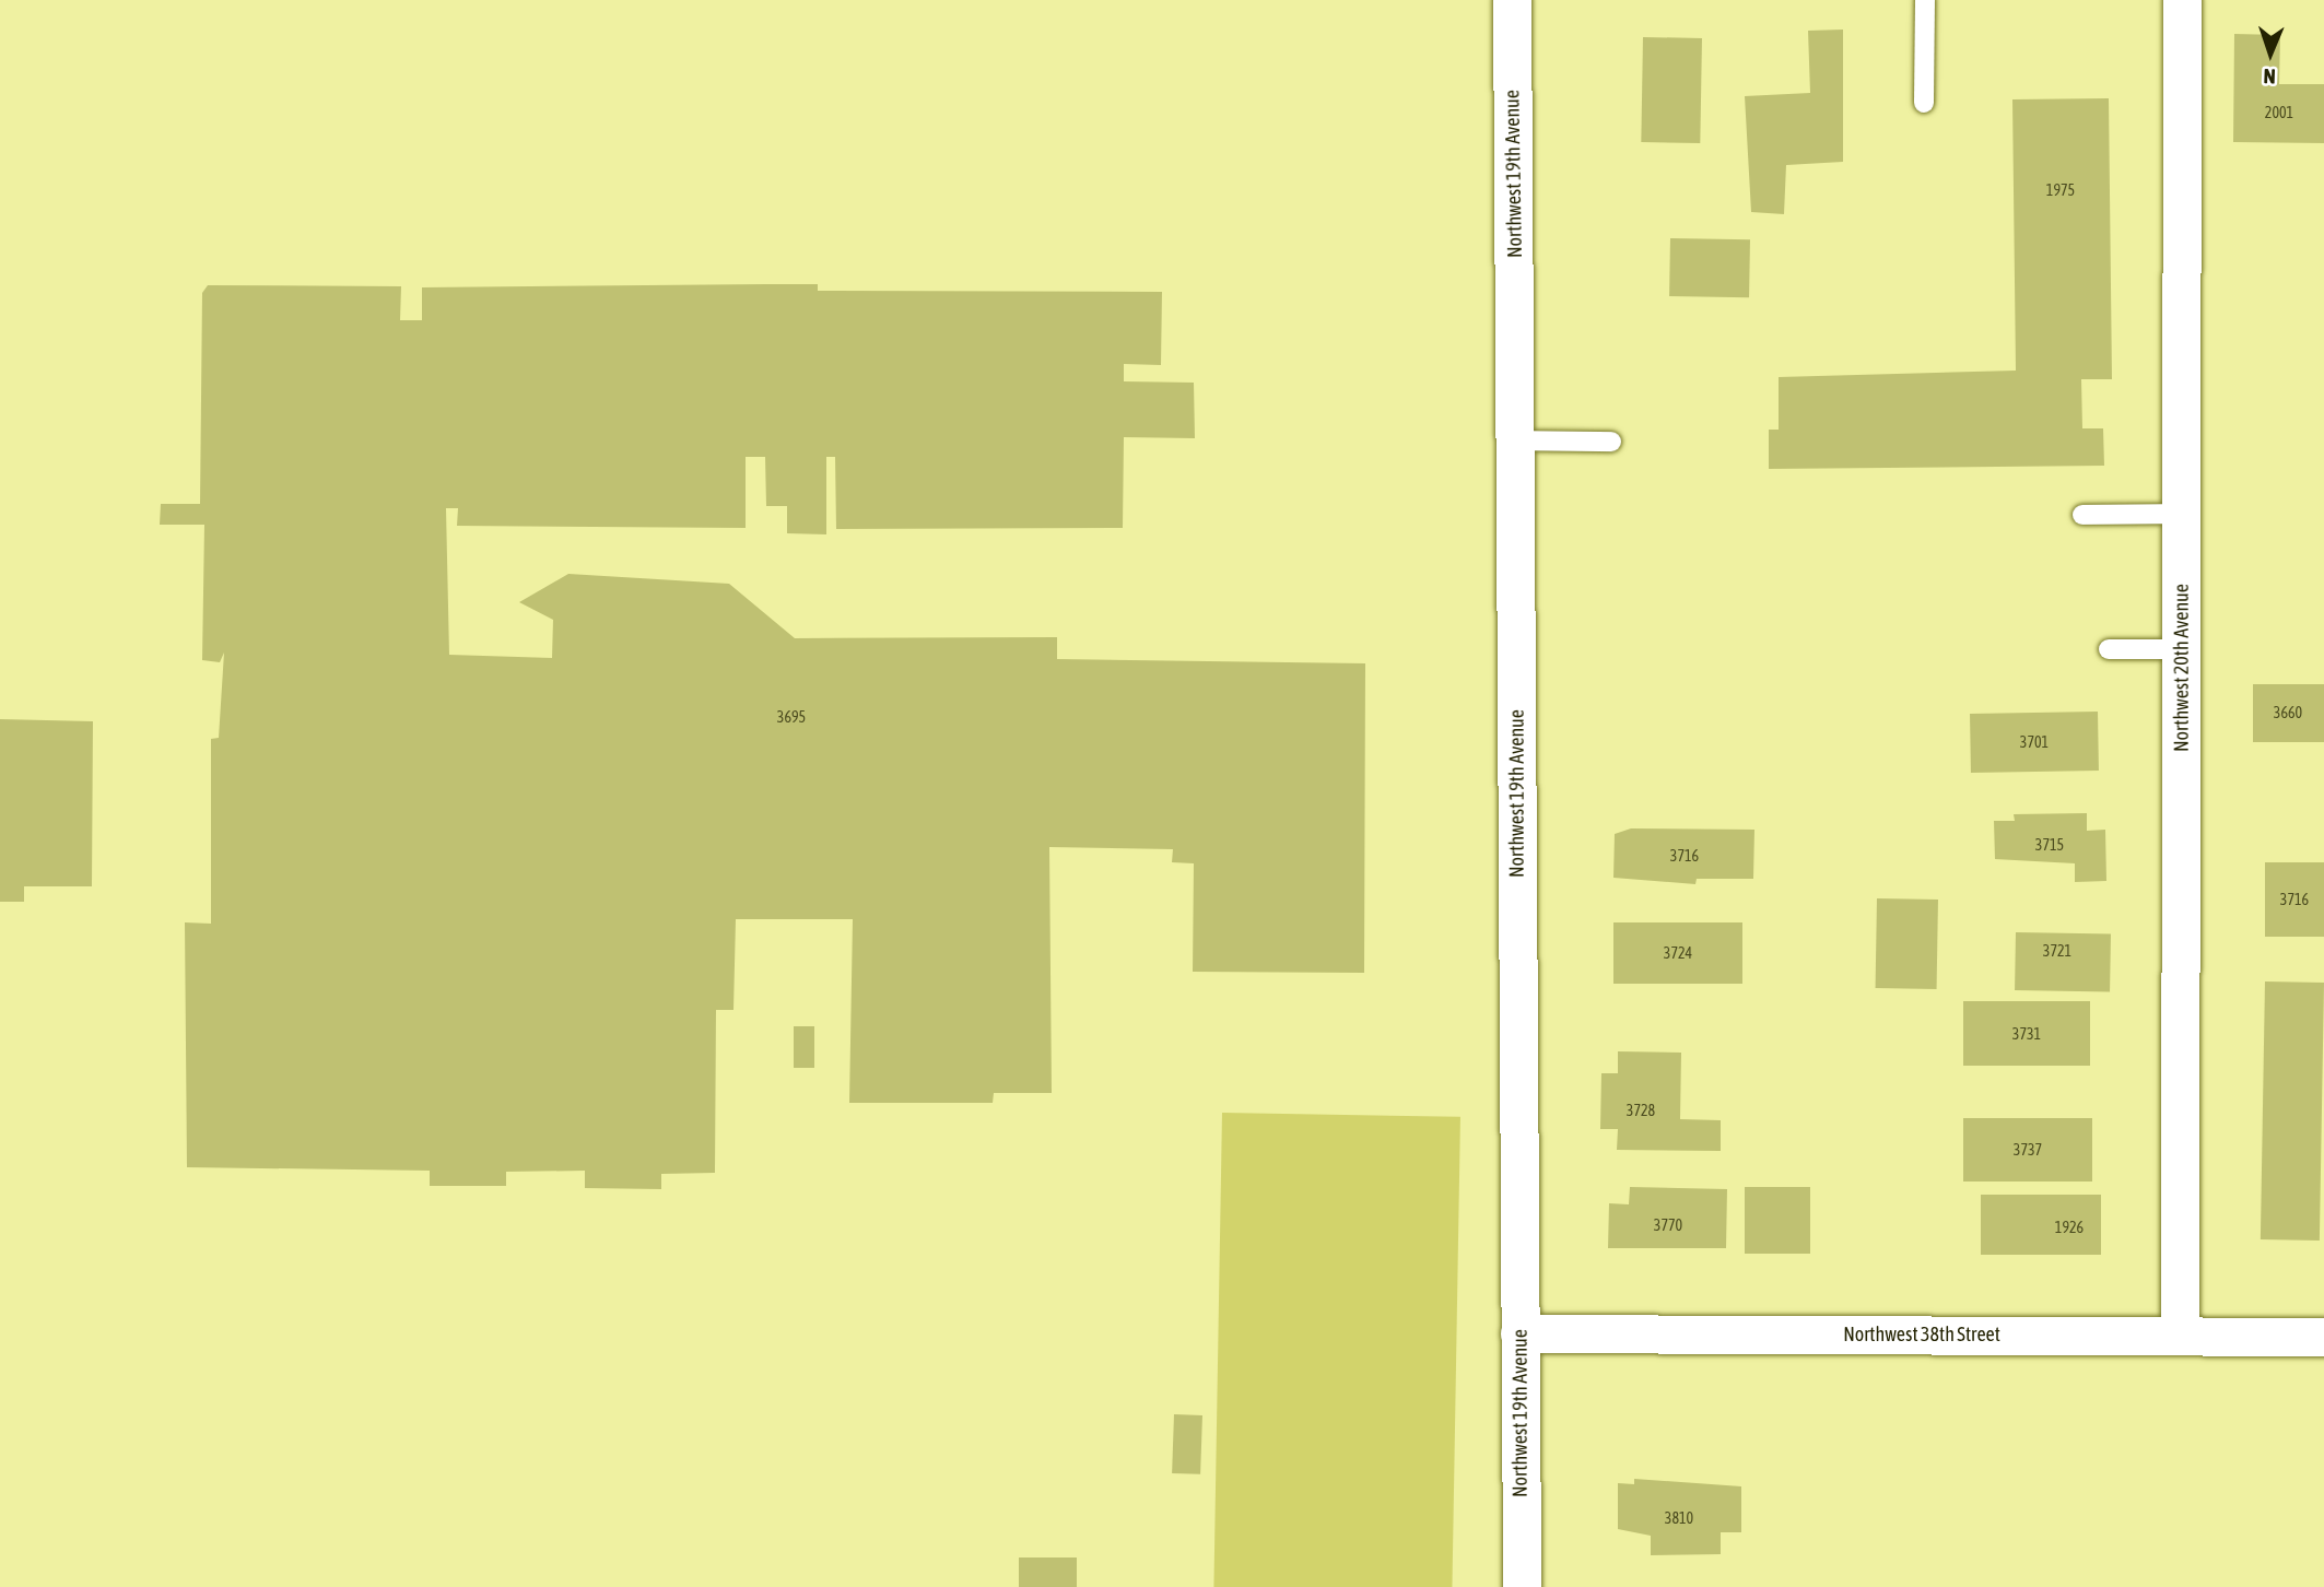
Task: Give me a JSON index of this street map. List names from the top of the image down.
{
  "streets": {
    "street": ["Northwest 19th Avenue", "Northwest 20th Avenue", "Northwest 38th Street"]
  },
  "crossings": [
    ["Northwest 19th Avenue", "Northwest 38th Street"],
    ["Northwest 20th Avenue", "Northwest 38th Street"]
  ],
  "house_numbers": [
    "2001",
    "1975",
    "3660",
    "3695",
    "3701",
    "3715",
    "3716",
    "3716",
    "3721",
    "3724",
    "3731",
    "3728",
    "3737",
    "3770",
    "1926",
    "3810"
  ],
  "north": "bottom"
}
